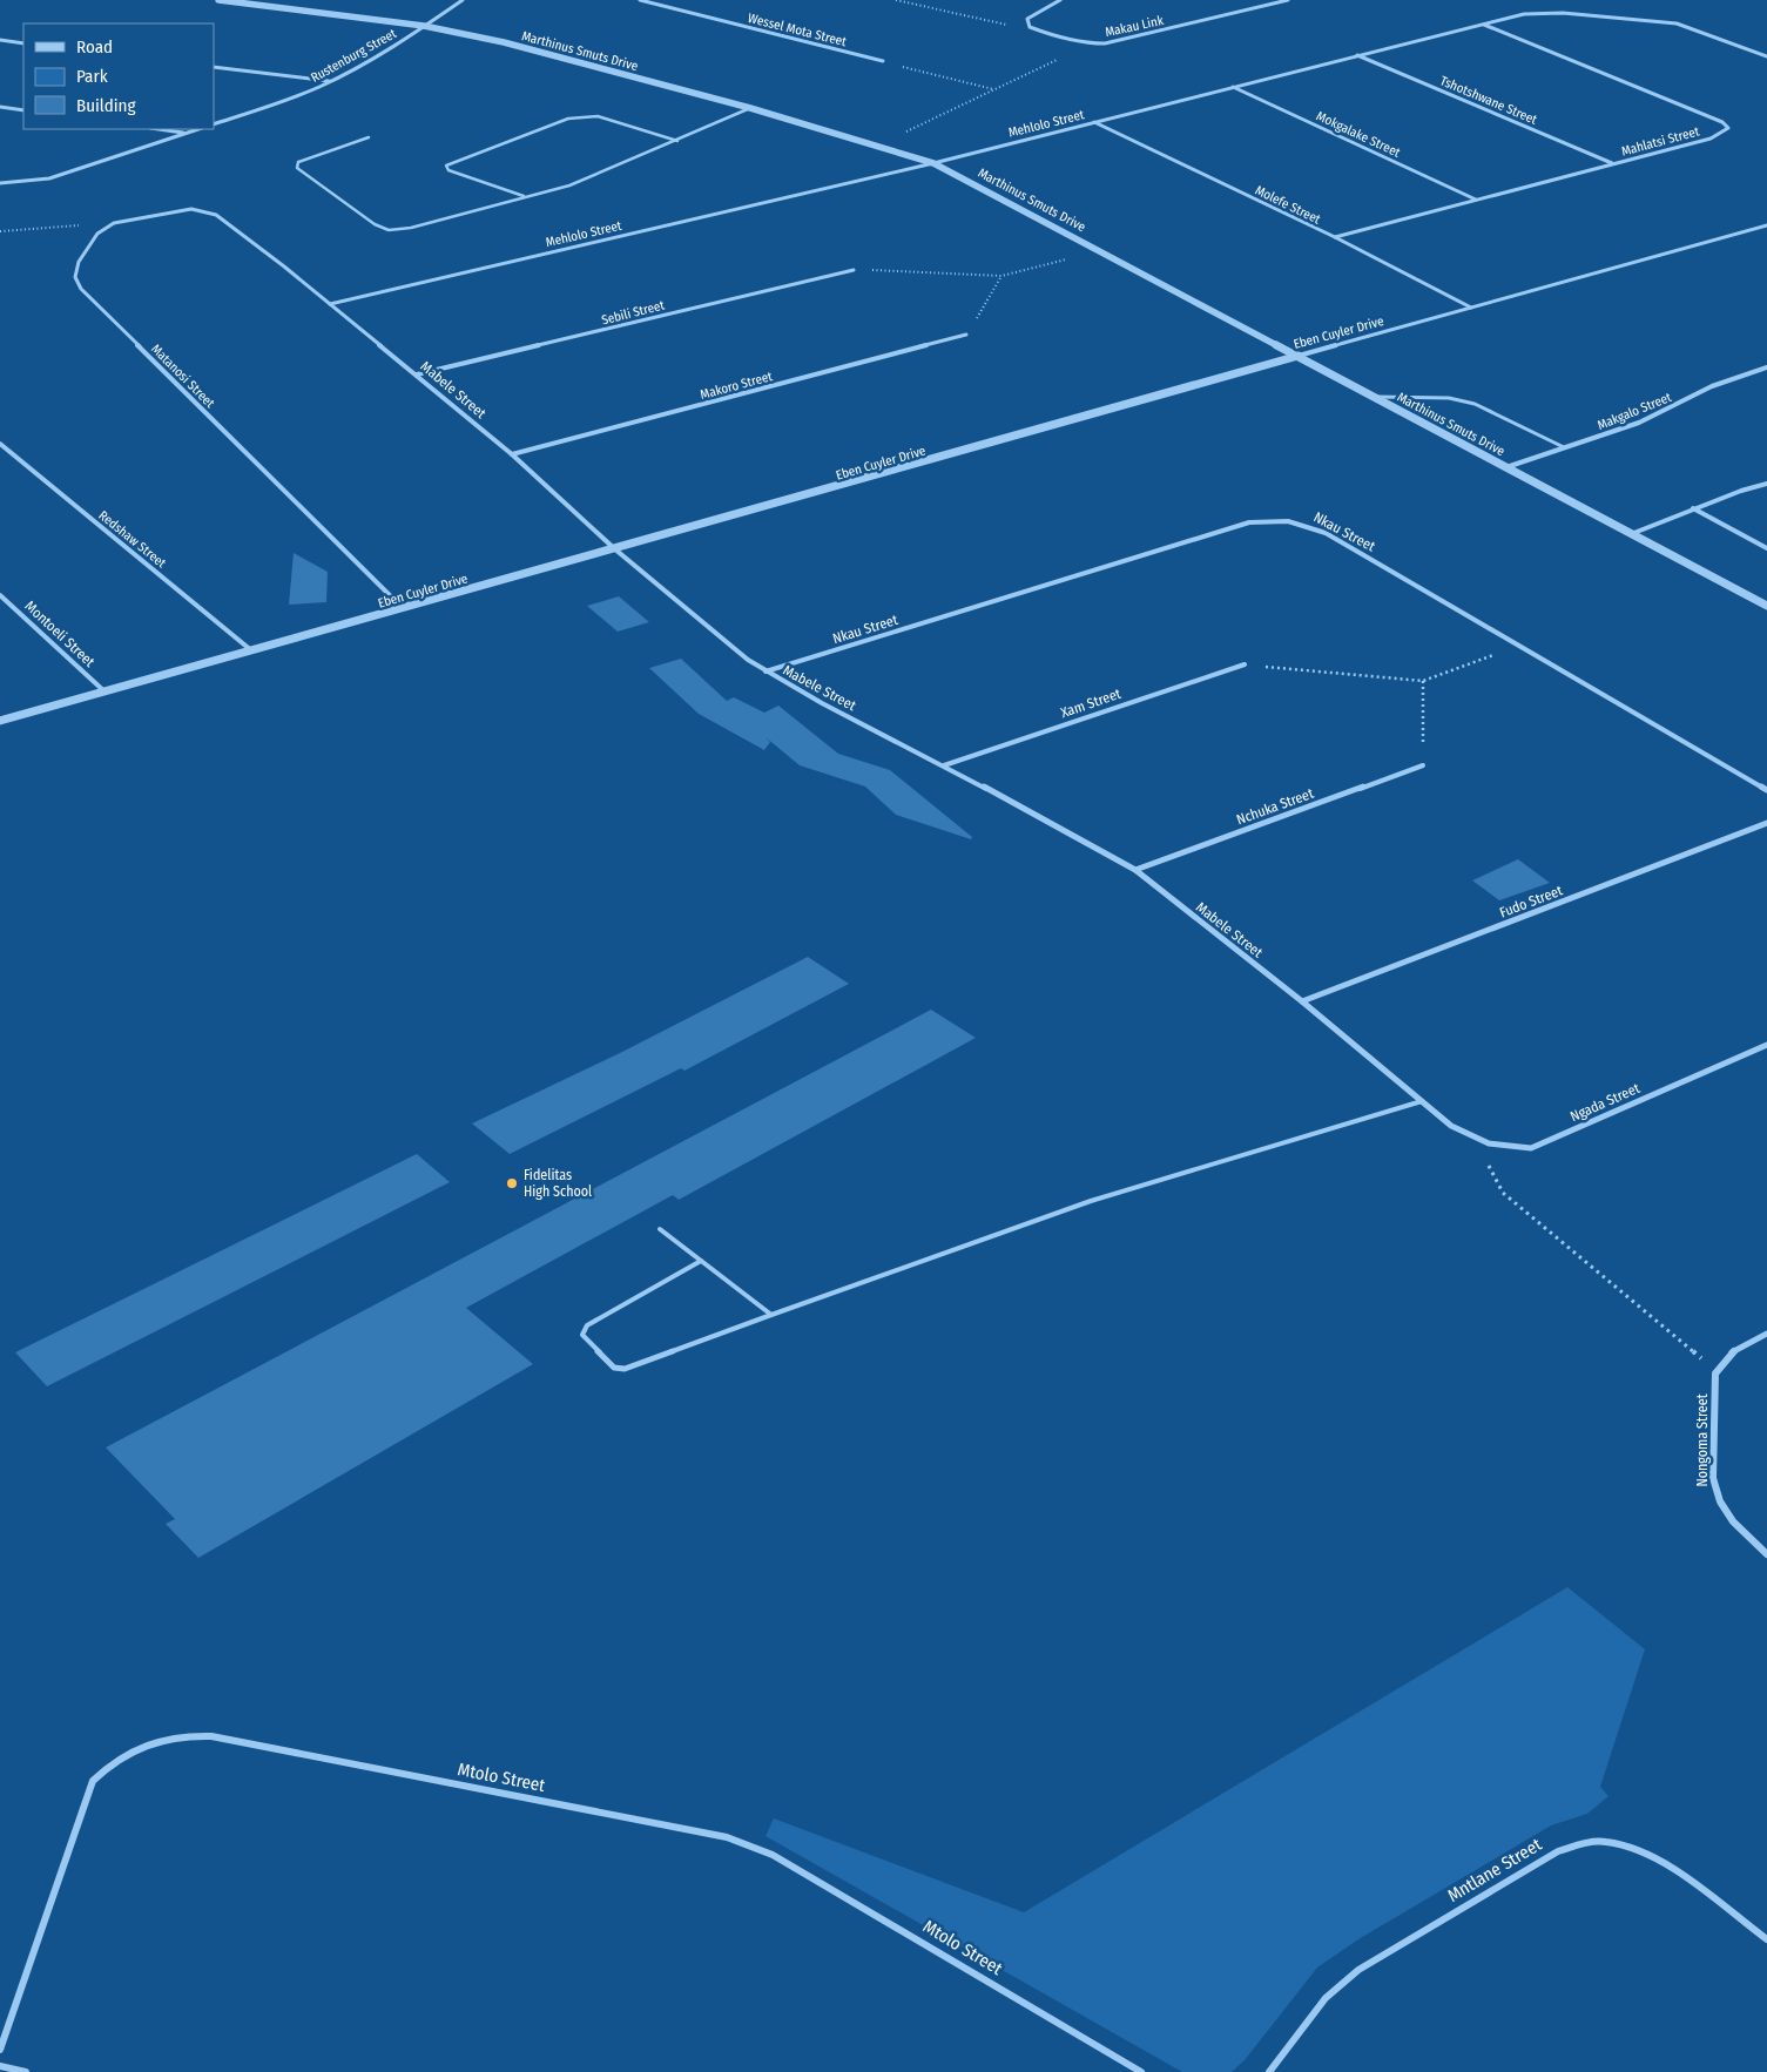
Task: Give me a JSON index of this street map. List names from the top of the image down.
{
  "streets": {
    "street": [
      "Makau Link",
      "Wessel Mota Street",
      "Marthinus Smuts Drive",
      "Rustenburg Street",
      "Tshotshwane Street",
      "Mehlolo Street",
      "Mokgalake Street",
      "Mahlatsi Street",
      "Molefe Street",
      "Sebili Street",
      "Eben Cuyler Drive",
      "Matanosi Street",
      "Makoro Street",
      "Mabele Street",
      "Makgalo Street",
      "Nkau Street",
      "Redshaw Street",
      "Montoeli Street",
      "Xam Street",
      "Nchuka Street",
      "Fudo Street",
      "Ngada Street",
      "Nongoma Street",
      "Mtolo Street",
      "Mntlane Street"
    ]
  },
  "crossings": [
    ["Marthinus Smuts Drive", "Rustenburg Street"],
    ["Marthinus Smuts Drive", "Mehlolo Street"],
    ["Marthinus Smuts Drive", "Eben Cuyler Drive"],
    ["Marthinus Smuts Drive", "Makgalo Street"],
    ["Tshotshwane Street", "Mehlolo Street"],
    ["Tshotshwane Street", "Mahlatsi Street"],
    ["Mehlolo Street", "Mokgalake Street"],
    ["Mehlolo Street", "Mahlatsi Street"],
    ["Mehlolo Street", "Molefe Street"],
    ["Mehlolo Street", "Mabele Street"],
    ["Mokgalake Street", "Mahlatsi Street"],
    ["Mahlatsi Street", "Molefe Street"],
    ["Molefe Street", "Eben Cuyler Drive"],
    ["Sebili Street", "Mabele Street"],
    ["Eben Cuyler Drive", "Matanosi Street"],
    ["Eben Cuyler Drive", "Mabele Street"],
    ["Eben Cuyler Drive", "Redshaw Street"],
    ["Eben Cuyler Drive", "Montoeli Street"],
    ["Matanosi Street", "Mabele Street"],
    ["Makoro Street", "Mabele Street"],
    ["Mabele Street", "Nkau Street"],
    ["Mabele Street", "Xam Street"],
    ["Mabele Street", "Nchuka Street"],
    ["Mabele Street", "Fudo Street"],
    ["Mabele Street", "Ngada Street"]
  ],
  "places": ["Fidelitas High School"],
  "legend": ["Road", "Park", "Building"]
}
